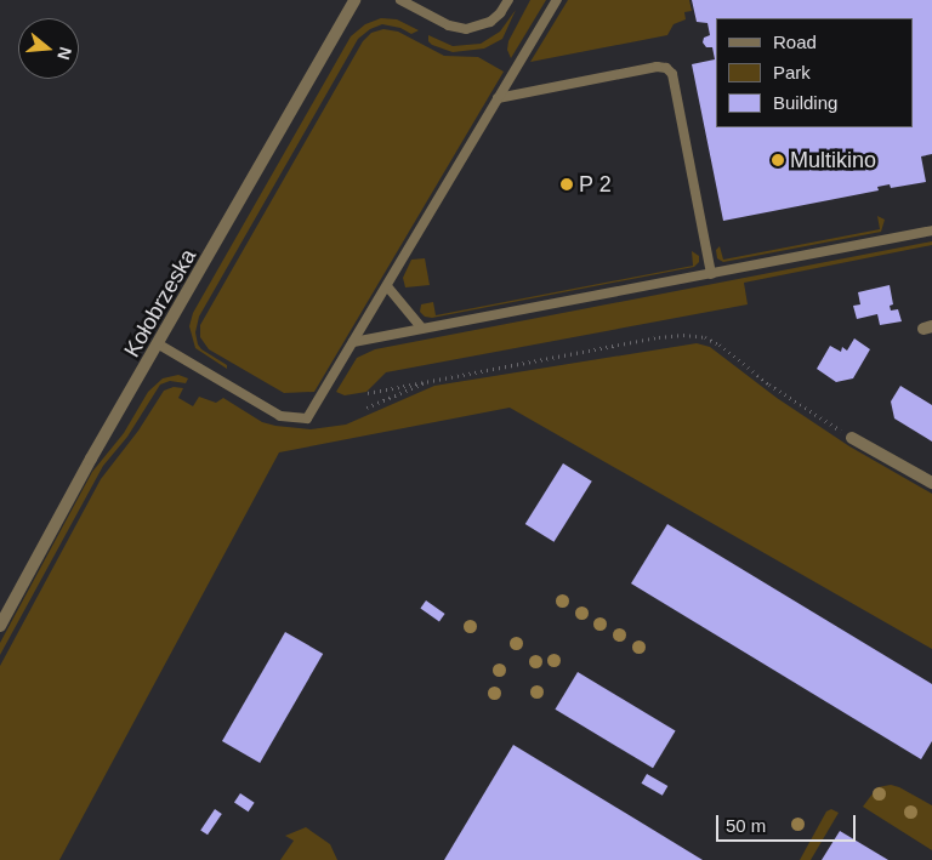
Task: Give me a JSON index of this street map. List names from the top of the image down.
{
  "streets": {
    "street": ["Kołobrzeska"]
  },
  "places": ["Multikino", "P 2"],
  "legend": ["Road", "Park", "Building"],
  "scale_bar": "50 m",
  "north": "right"
}
